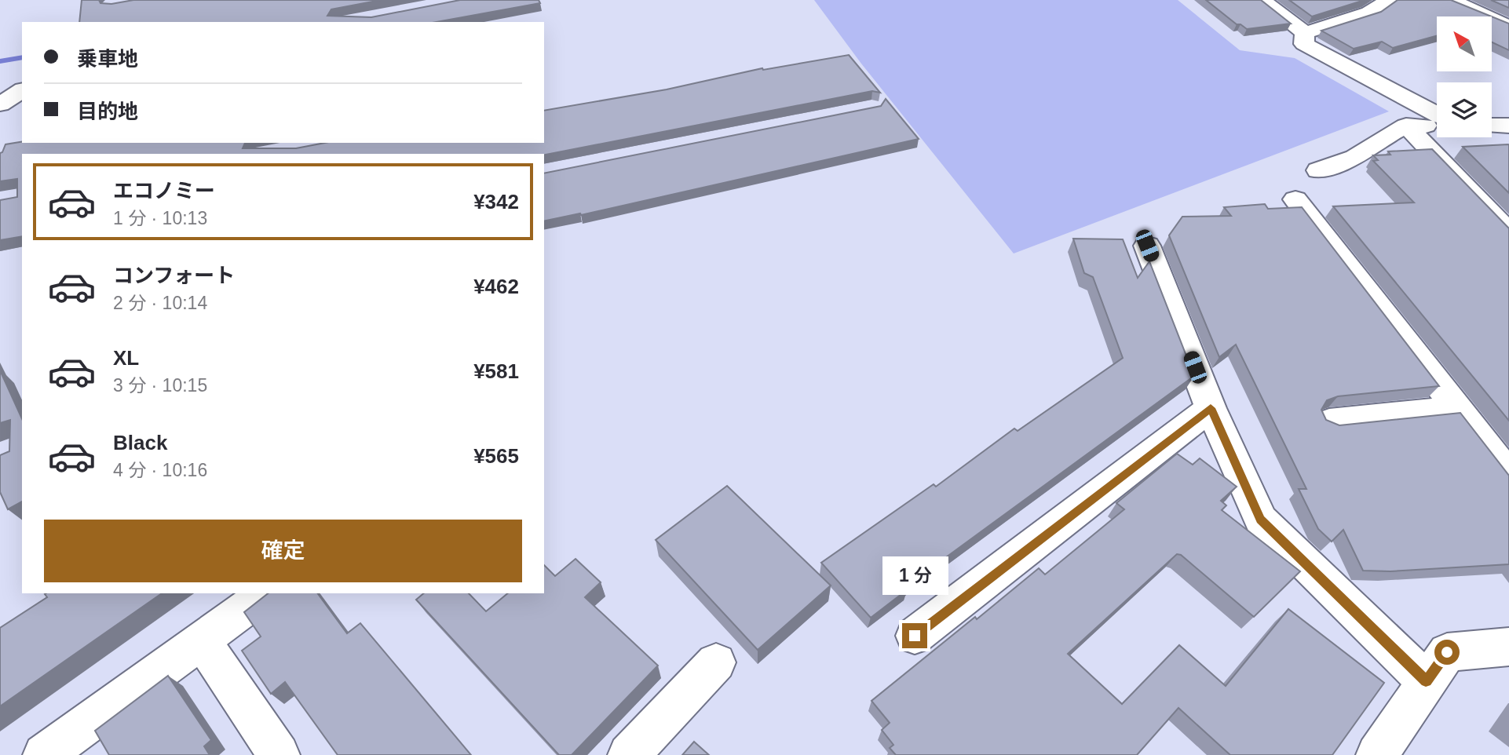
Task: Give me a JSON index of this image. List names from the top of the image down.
{
  "north": "top left",
  "page": {
    "banner": ["乗車地", "目的地"],
    "list": [
      {
        "name": "エコノミー",
        "note": "1 分 · 10:13",
        "value": "¥342"
      },
      {
        "name": "コンフォート",
        "note": "2 分 · 10:14",
        "value": "¥462"
      },
      {
        "name": "XL",
        "note": "3 分 · 10:15",
        "value": "¥581"
      },
      {
        "name": "Black",
        "note": "4 分 · 10:16",
        "value": "¥565"
      }
    ],
    "buttons": "確定",
    "bubble": "1 分"
  }
}
